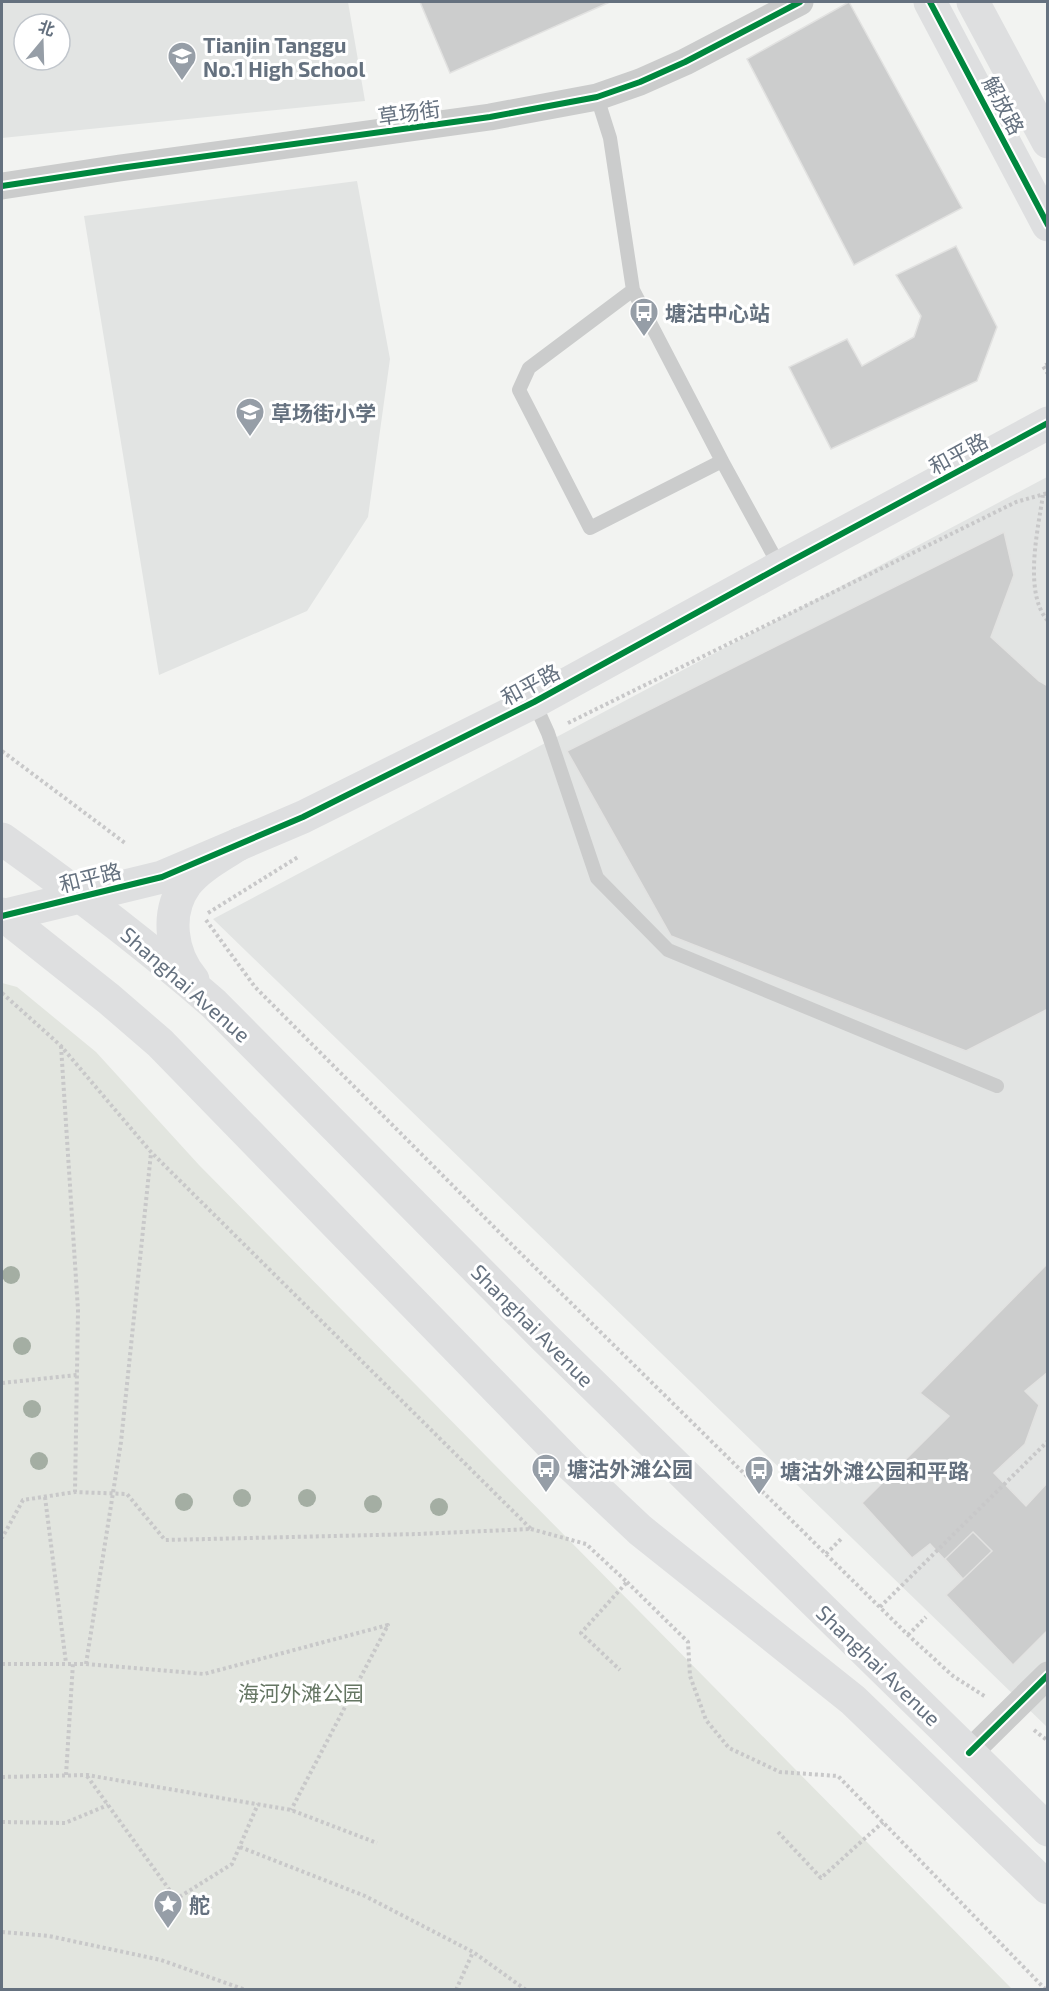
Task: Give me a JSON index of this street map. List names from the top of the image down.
{
  "streets": {
    "main road": ["解放路", "和平路", "Shanghai Avenue"],
    "street": ["草场街"]
  },
  "crossings": [
    ["和平路", "Shanghai Avenue"]
  ],
  "parks": ["海河外滩公园"],
  "places": {
    "school or university": ["Tianjin Tanggu No.1 High School", "草场街小学"],
    "bus stop": ["塘沽中心站", "塘沽外滩公园", "塘沽外滩公园和平路"],
    "place": ["舵"]
  },
  "north": "top"
}
